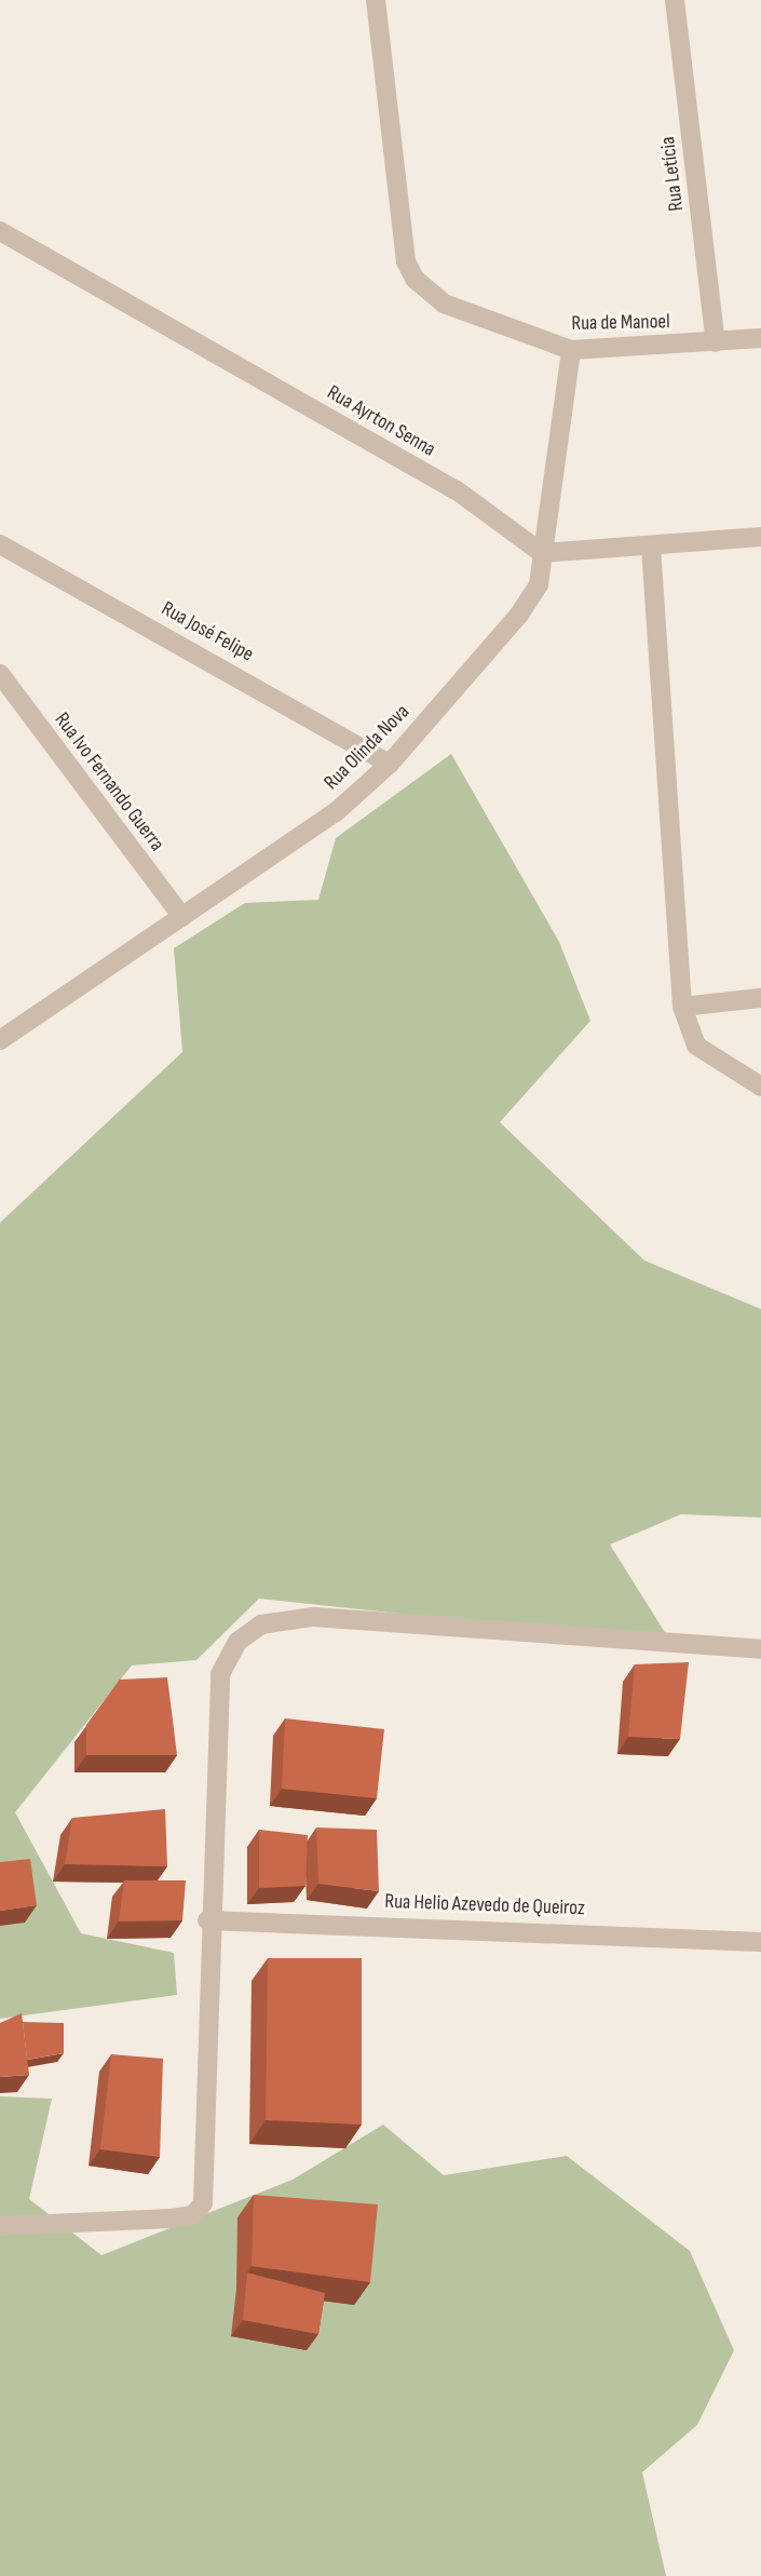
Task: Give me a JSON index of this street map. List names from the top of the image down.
{
  "streets": {
    "street": [
      "Rua Letícia",
      "Rua de Manoel",
      "Rua Ayrton Senna",
      "Rua José Felipe",
      "Rua Olinda Nova",
      "Rua Ivo Fernando Guerra",
      "Rua Helio Azevedo de Queiroz"
    ]
  },
  "crossings": [
    ["Rua Letícia", "Rua de Manoel"],
    ["Rua de Manoel", "Rua Olinda Nova"],
    ["Rua Ayrton Senna", "Rua Olinda Nova"],
    ["Rua José Felipe", "Rua Olinda Nova"],
    ["Rua Olinda Nova", "Rua Ivo Fernando Guerra"]
  ]
}
